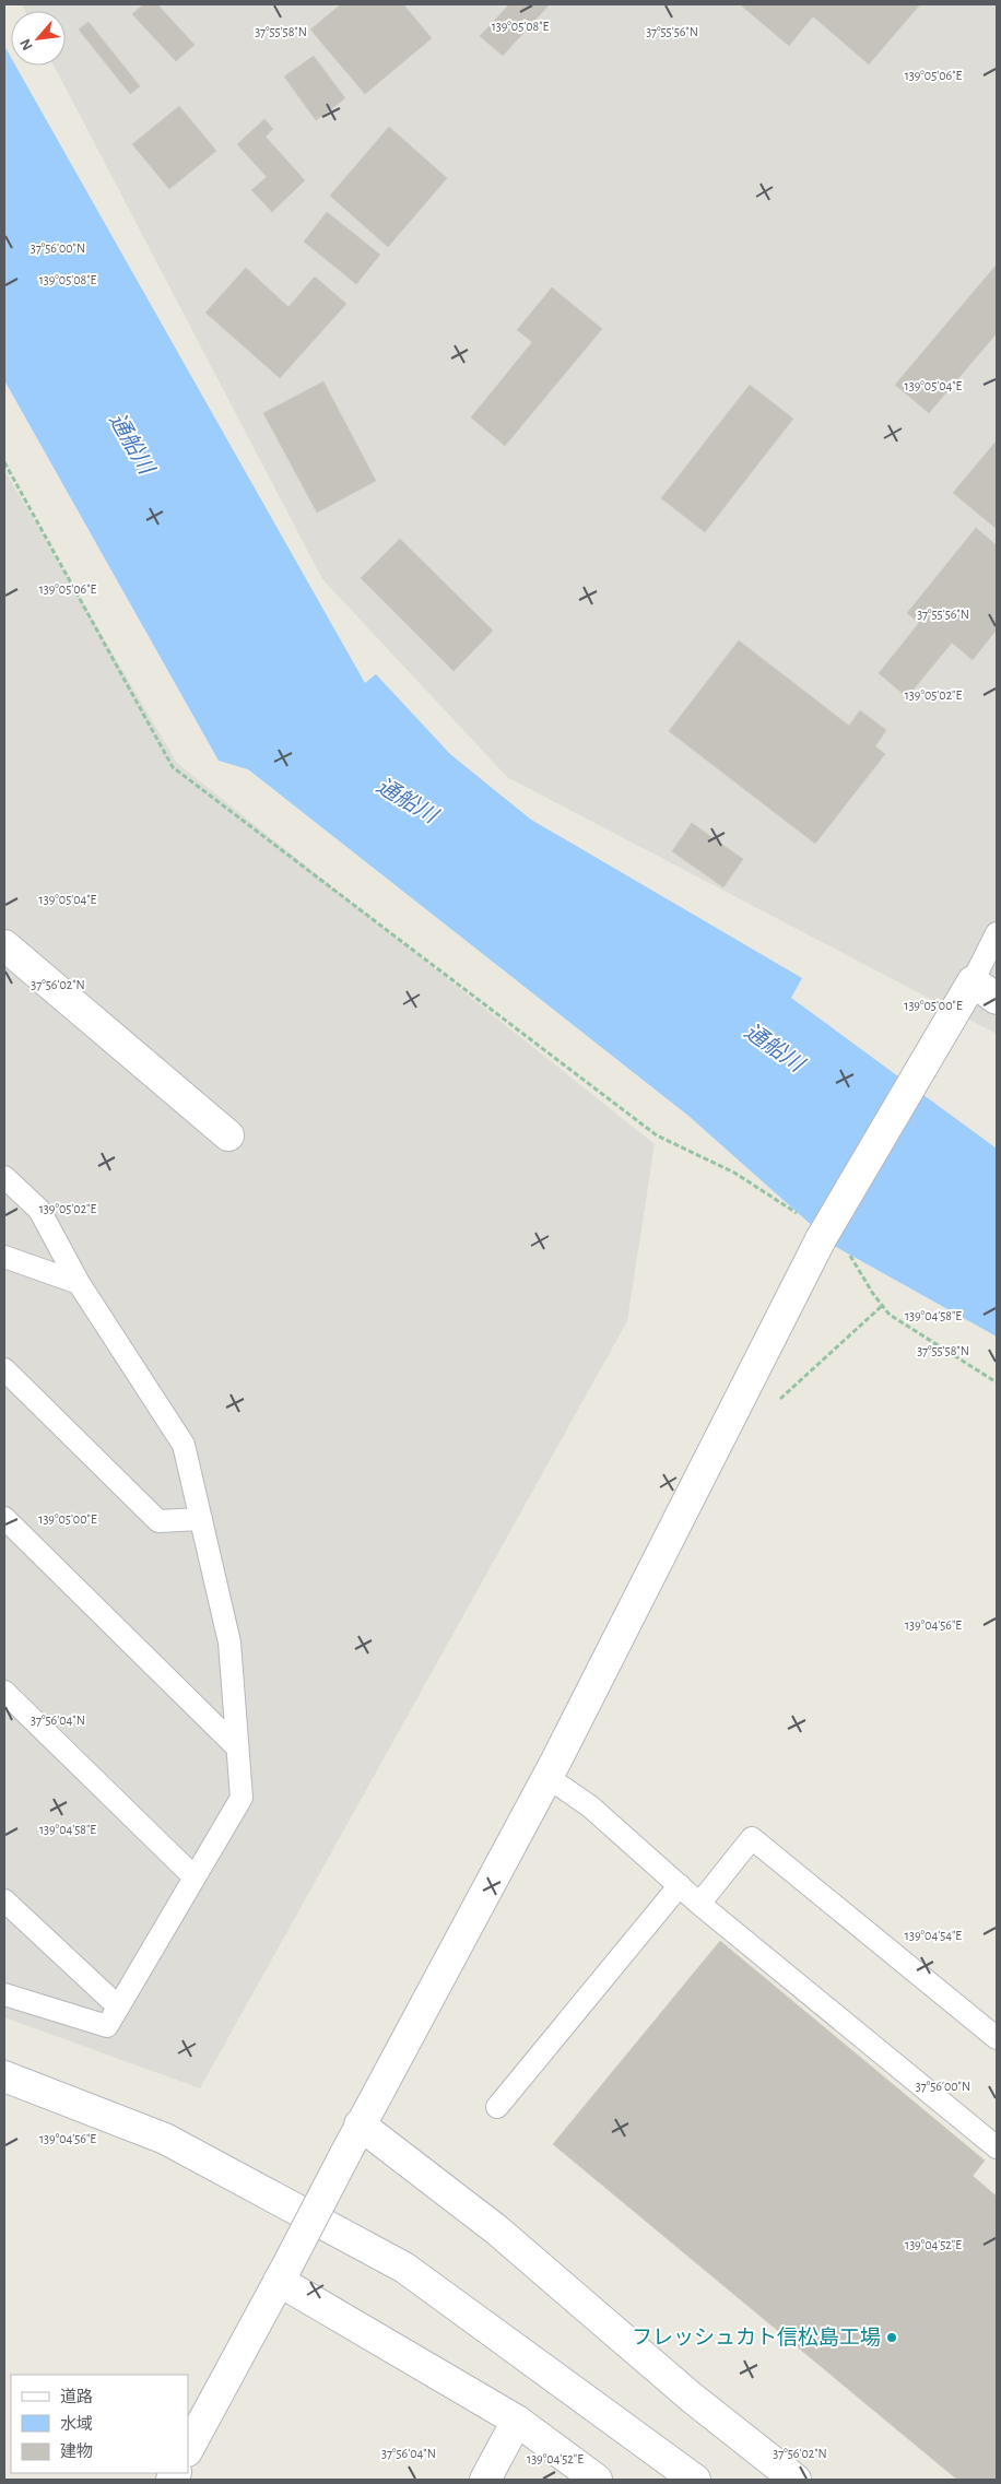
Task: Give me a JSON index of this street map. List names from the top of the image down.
{
  "water": ["通船川"],
  "places": ["フレッシュカト信松島工場"],
  "legend": ["道路", "水域", "建物"],
  "north": "bottom left",
  "coordinates": [
    "139°05'08\"E",
    "37°55'58\"N",
    "37°55'56\"N",
    "139°05'06\"E",
    "37°56'00\"N",
    "139°05'04\"E",
    "139°05'02\"E",
    "37°56'02\"N",
    "139°05'00\"E",
    "139°04'58\"E",
    "139°04'56\"E",
    "37°56'04\"N",
    "139°04'54\"E",
    "139°04'52\"E"
  ]
}
